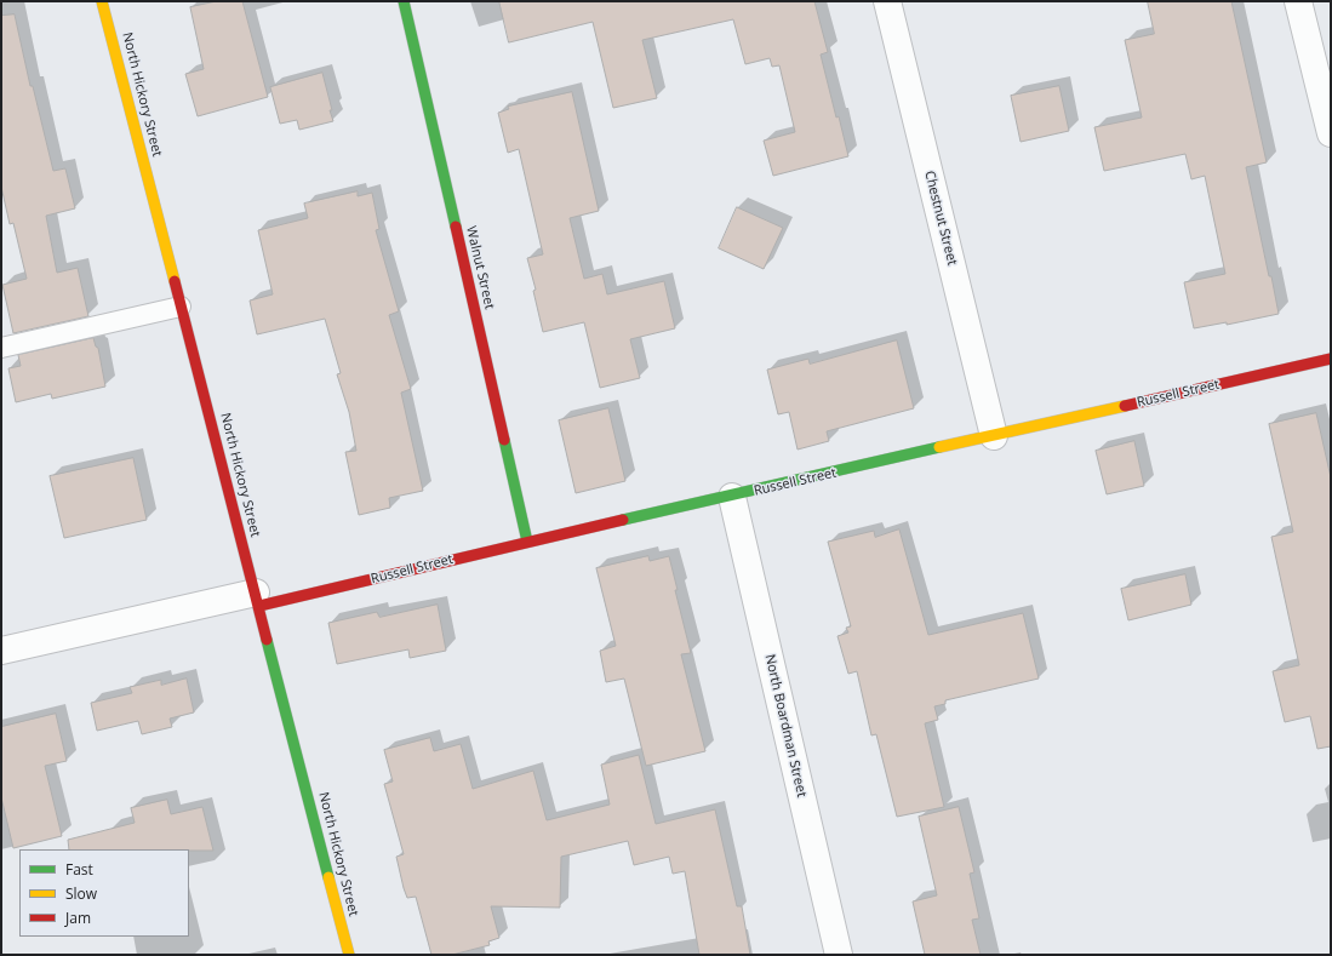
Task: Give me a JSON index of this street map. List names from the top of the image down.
{
  "streets": {
    "street": [
      "North Hickory Street",
      "Chestnut Street",
      "Walnut Street",
      "Russell Street",
      "North Boardman Street"
    ]
  },
  "crossings": [
    ["North Hickory Street", "Russell Street"],
    ["Chestnut Street", "Russell Street"],
    ["Walnut Street", "Russell Street"],
    ["Russell Street", "North Boardman Street"]
  ],
  "legend": ["Fast", "Slow", "Jam"]
}
